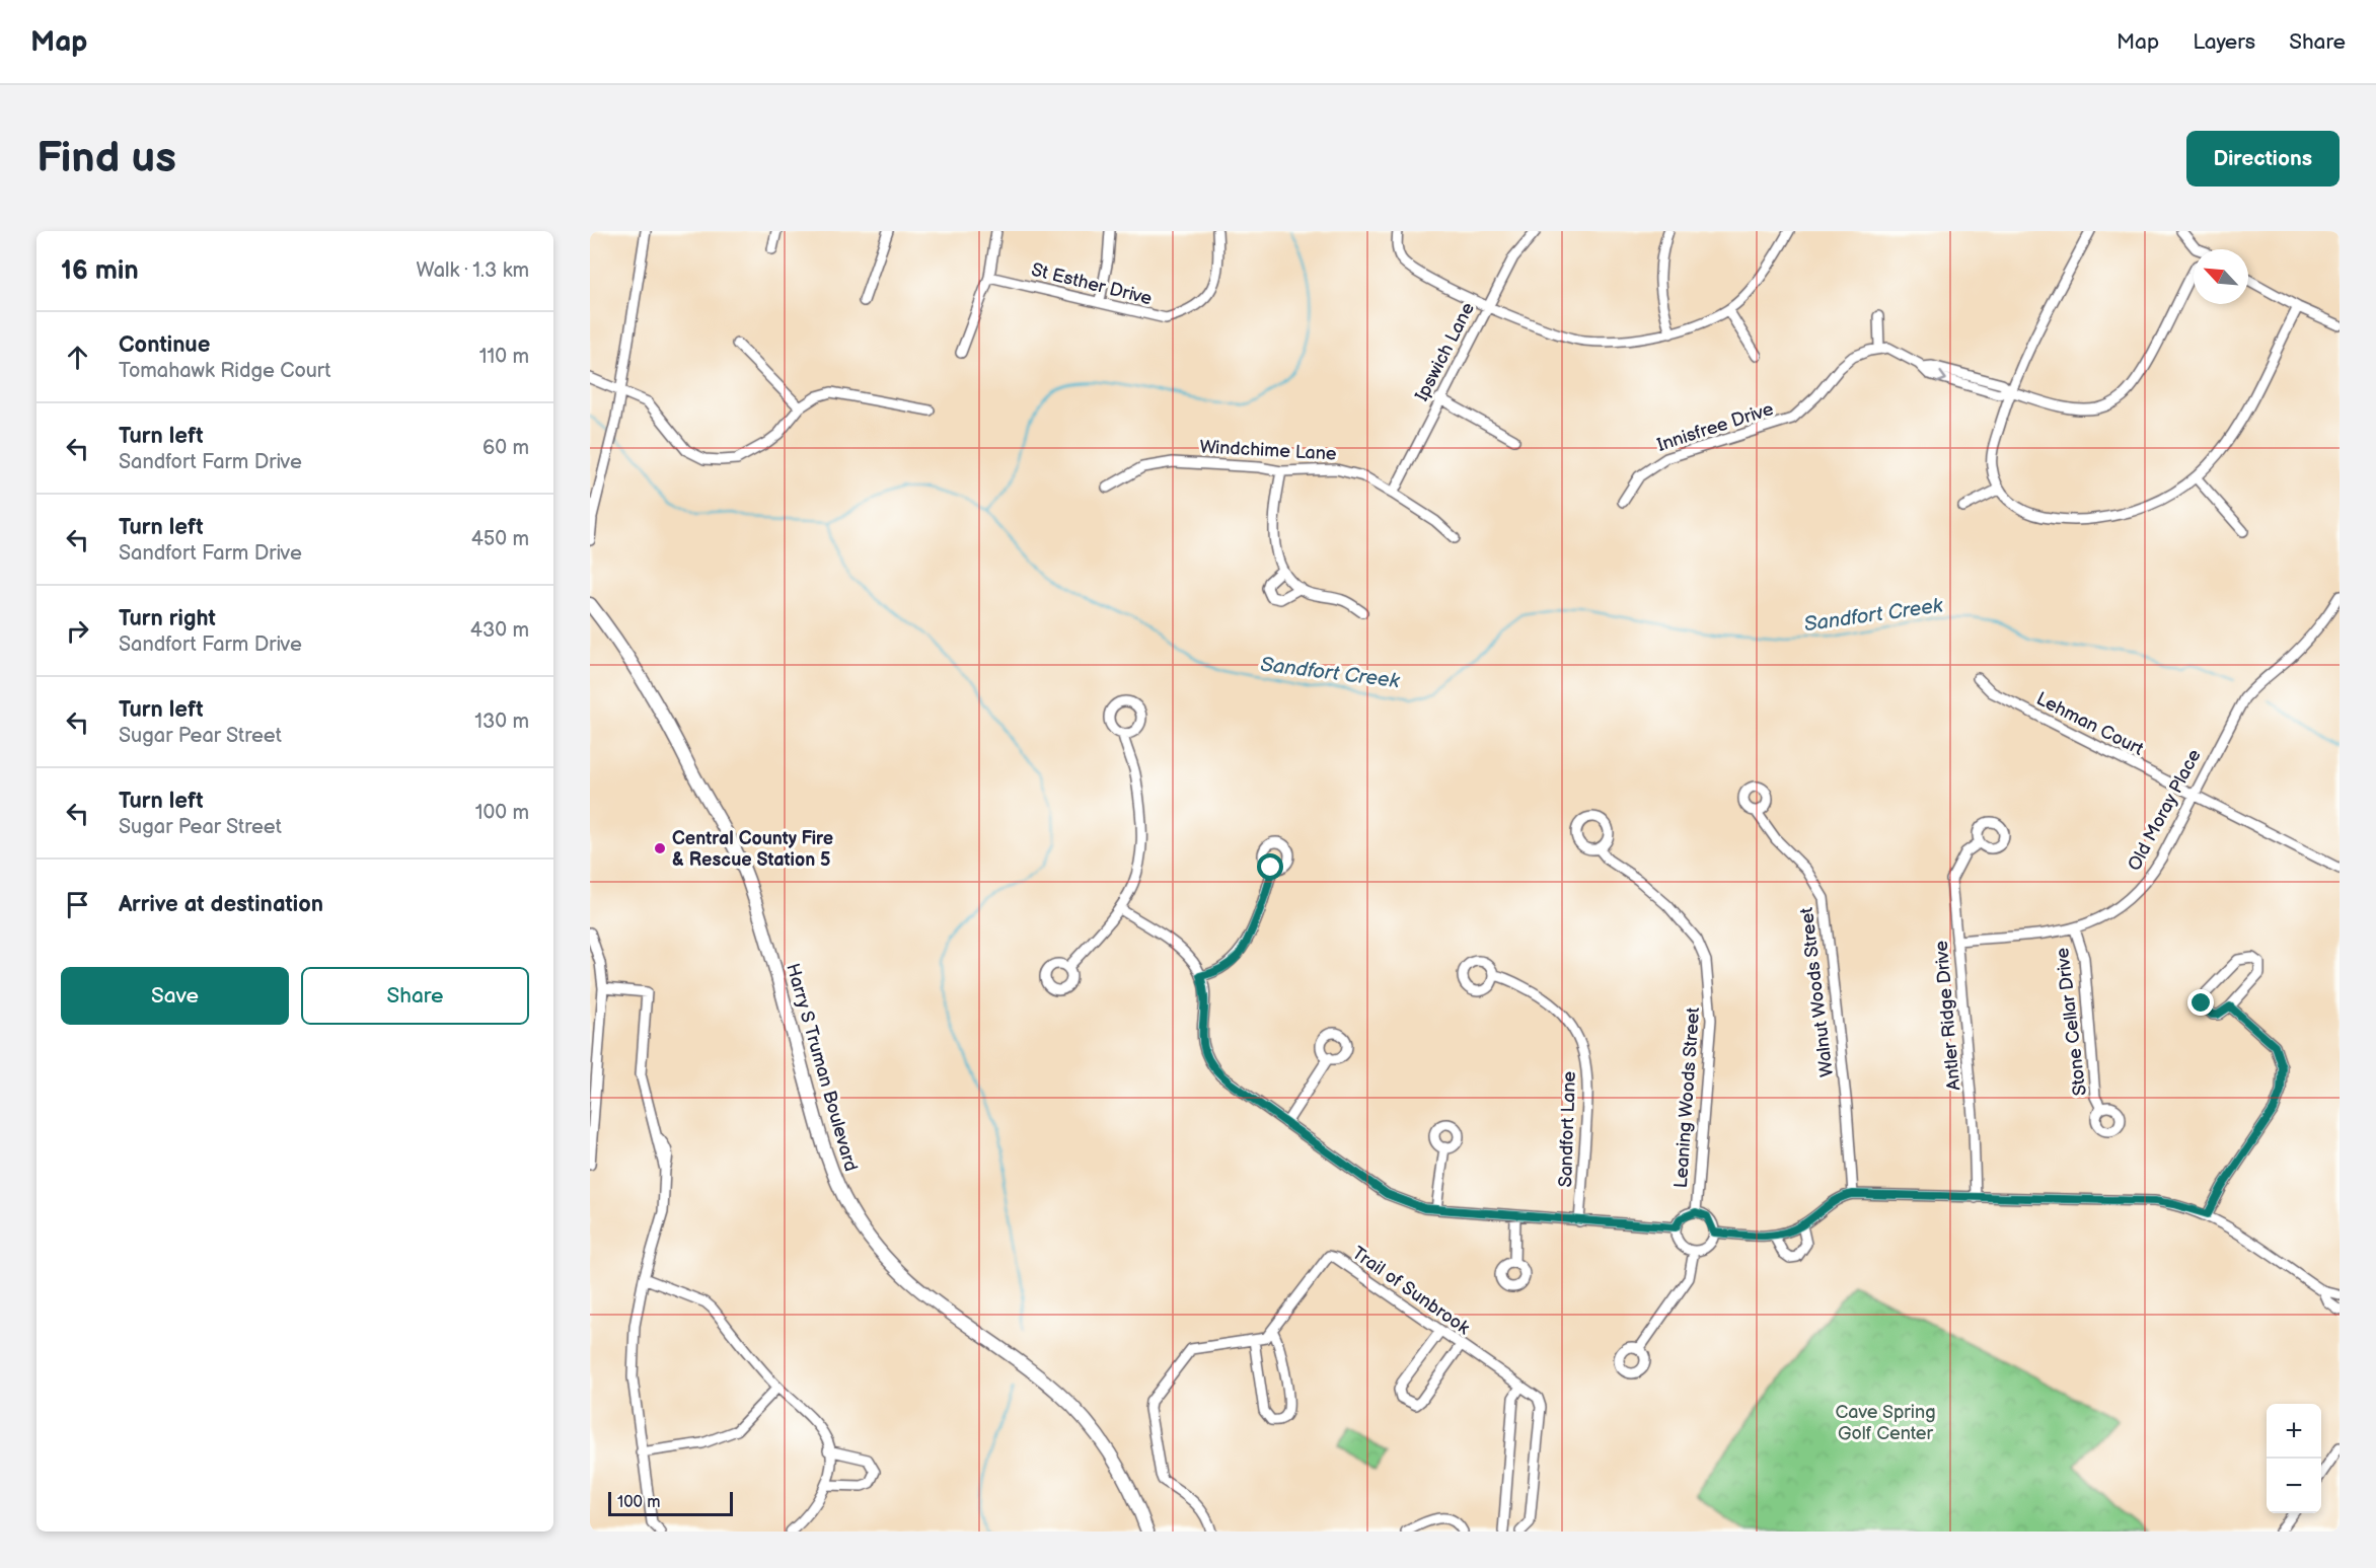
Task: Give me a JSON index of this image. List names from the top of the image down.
{
  "streets": {
    "main road": ["Harry S Truman Boulevard"],
    "street": [
      "St Esther Drive",
      "Ipswich Lane",
      "Innisfree Drive",
      "Windchime Lane",
      "Lehman Court",
      "Old Moray Place",
      "Walnut Woods Street",
      "Antler Ridge Drive",
      "Stone Cellar Drive",
      "Leaning Woods Street",
      "Sandfort Lane",
      "Trail of Sunbrook"
    ]
  },
  "crossings": [
    ["Ipswich Lane", "Windchime Lane"],
    ["Lehman Court", "Old Moray Place"],
    ["Old Moray Place", "Antler Ridge Drive"],
    ["Old Moray Place", "Stone Cellar Drive"]
  ],
  "water": ["Sandfort Creek"],
  "parks": ["Cave Spring Golf Center"],
  "places": ["Central County Fire & Rescue Station 5"],
  "scale_bar": "100 m",
  "north": "top left",
  "page": {
    "header": "Map",
    "nav": ["Map", "Layers", "Share"],
    "buttons": [
      "Directions",
      ["Save", "Share"]
    ],
    "title": "Find us",
    "heading": ["16 min", "Walk · 1.3 km"],
    "list": [
      ["Continue", "Tomahawk Ridge Court", "110 m"],
      ["Turn left", "Sandfort Farm Drive", "60 m"],
      ["Turn left", "Sandfort Farm Drive", "450 m"],
      ["Turn right", "Sandfort Farm Drive", "430 m"],
      ["Turn left", "Sugar Pear Street", "130 m"],
      ["Turn left", "Sugar Pear Street", "100 m"],
      "Arrive at destination"
    ],
    "map_buttons": ["+", "−"],
    "scale": "100 m"
  }
}
